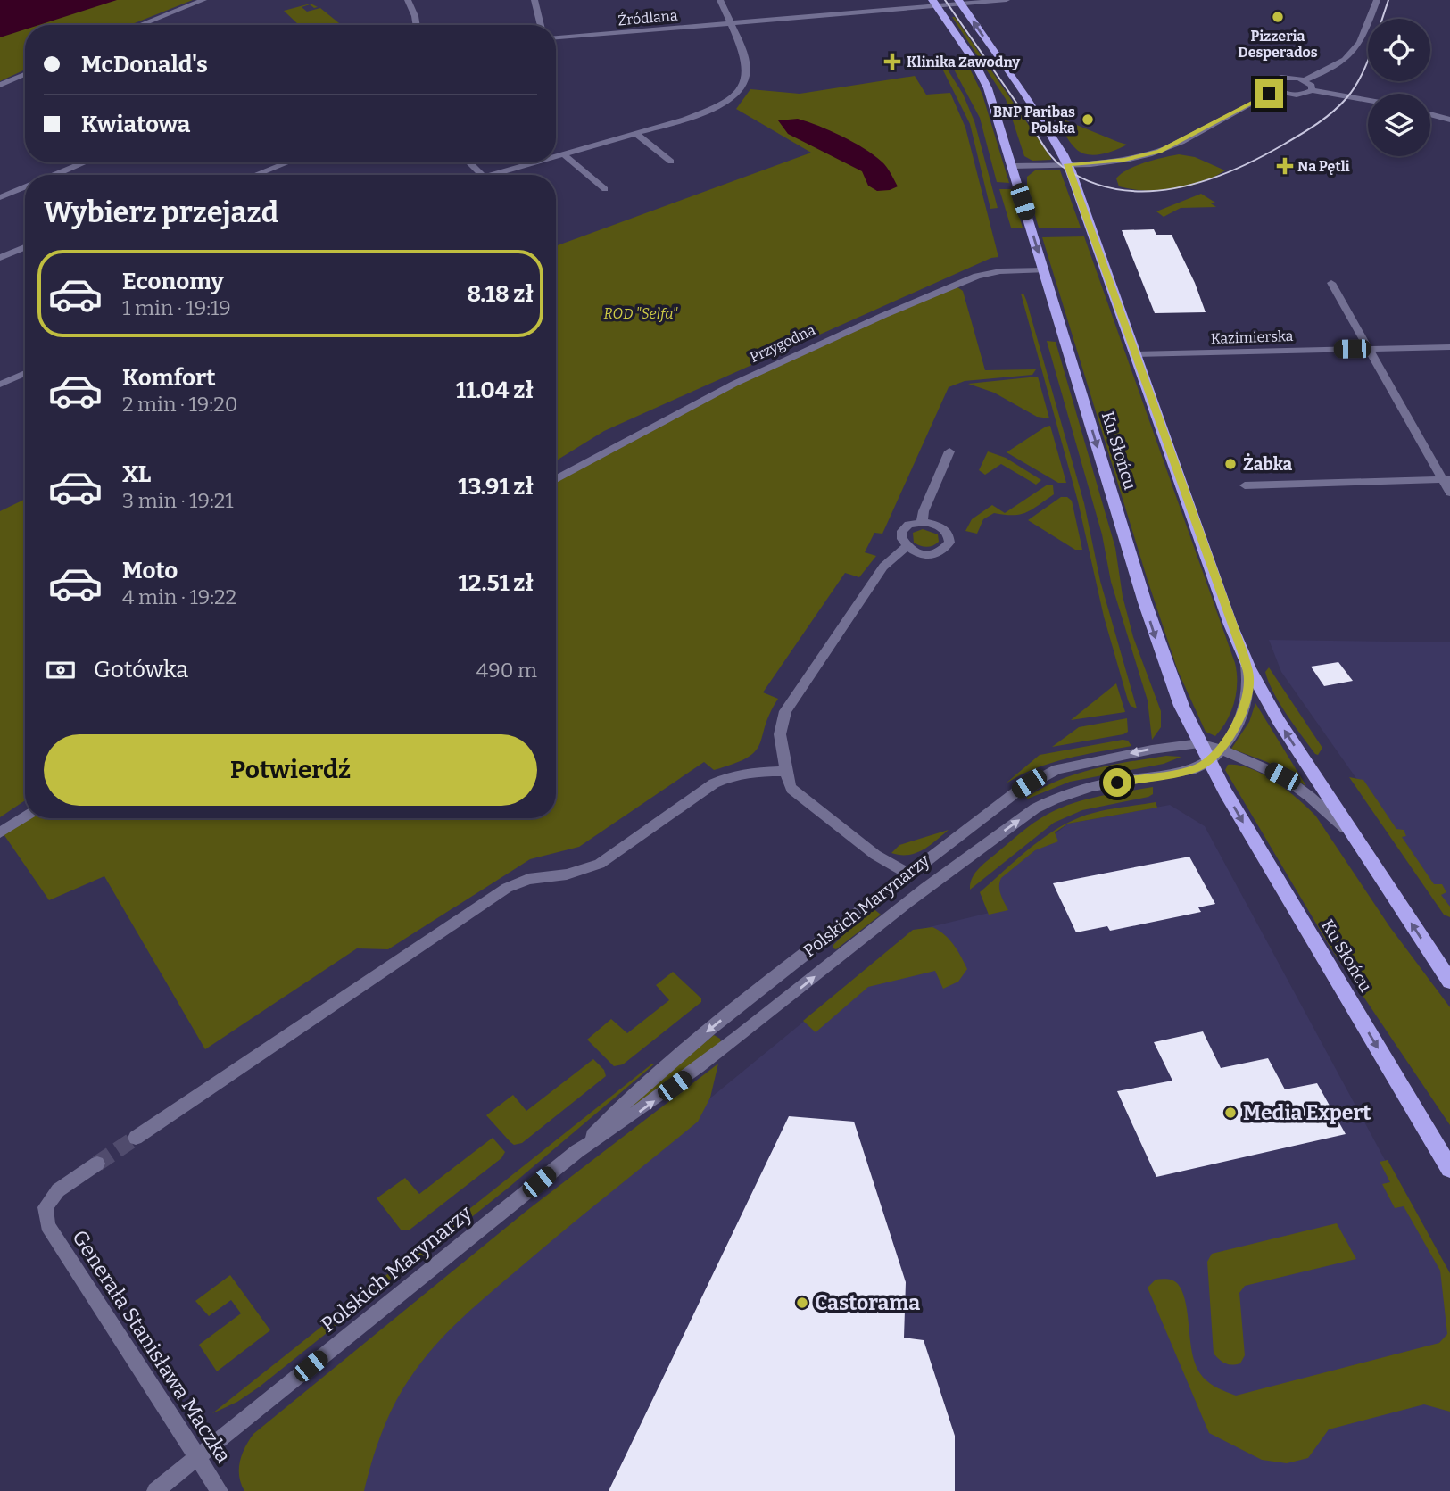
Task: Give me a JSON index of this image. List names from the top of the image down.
{
  "streets": {
    "main road": ["Ku Słońcu"],
    "street": [
      "Źródlana",
      "Kazimierska",
      "Przygodna",
      "Polskich Marynarzy",
      "Generała Stanisława Maczka"
    ]
  },
  "crossings": [
    ["Źródlana", "Ku Słońcu"],
    ["Przygodna", "Ku Słońcu"],
    ["Ku Słońcu", "Polskich Marynarzy"],
    ["Polskich Marynarzy", "Generała Stanisława Maczka"]
  ],
  "parks": ["ROD \"Selfa\""],
  "places": {
    "other": [
      "Pizzeria Desperados",
      "BNP Paribas Polska",
      "Żabka",
      "Media Expert",
      "Castorama"
    ],
    "health": ["Klinika Zawodny", "Na Pętli"]
  },
  "page": {
    "banner": ["McDonald's", "Kwiatowa"],
    "heading": "Wybierz przejazd",
    "list": [
      {
        "name": "Economy",
        "note": "1 min · 19:19",
        "value": "8.18 zł"
      },
      {
        "name": "Komfort",
        "note": "2 min · 19:20",
        "value": "11.04 zł"
      },
      {
        "name": "XL",
        "note": "3 min · 19:21",
        "value": "13.91 zł"
      },
      {
        "name": "Moto",
        "note": "4 min · 19:22",
        "value": "12.51 zł"
      }
    ],
    "pay": ["Gotówka", "490 m"],
    "buttons": "Potwierdź"
  }
}
